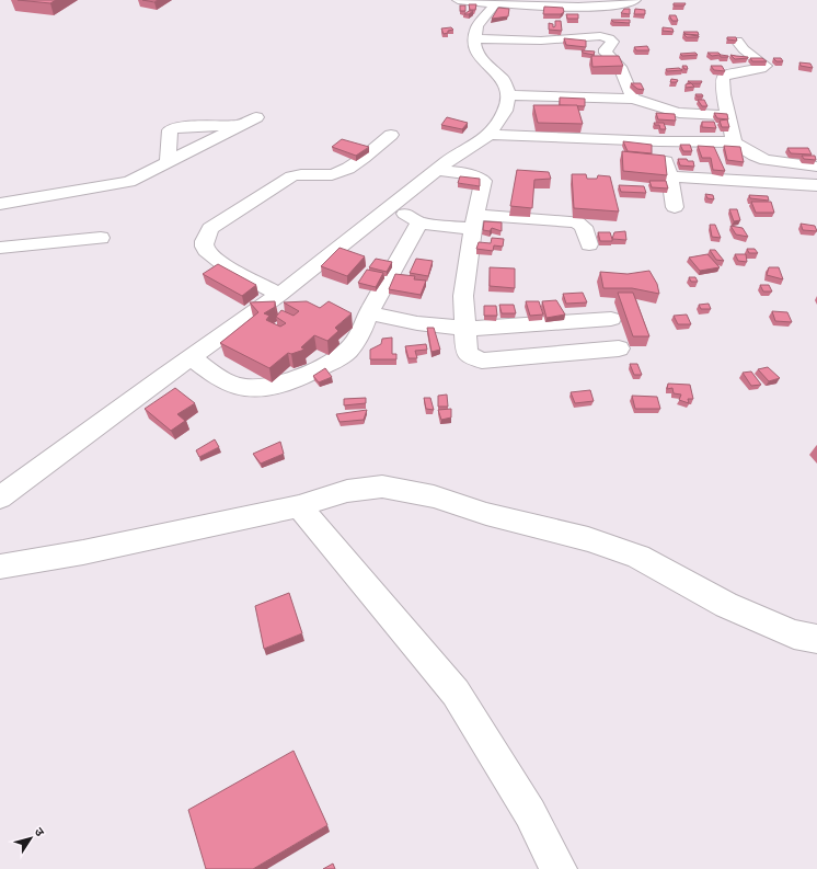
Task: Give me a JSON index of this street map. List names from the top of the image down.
{
  "north": "top right"
}
